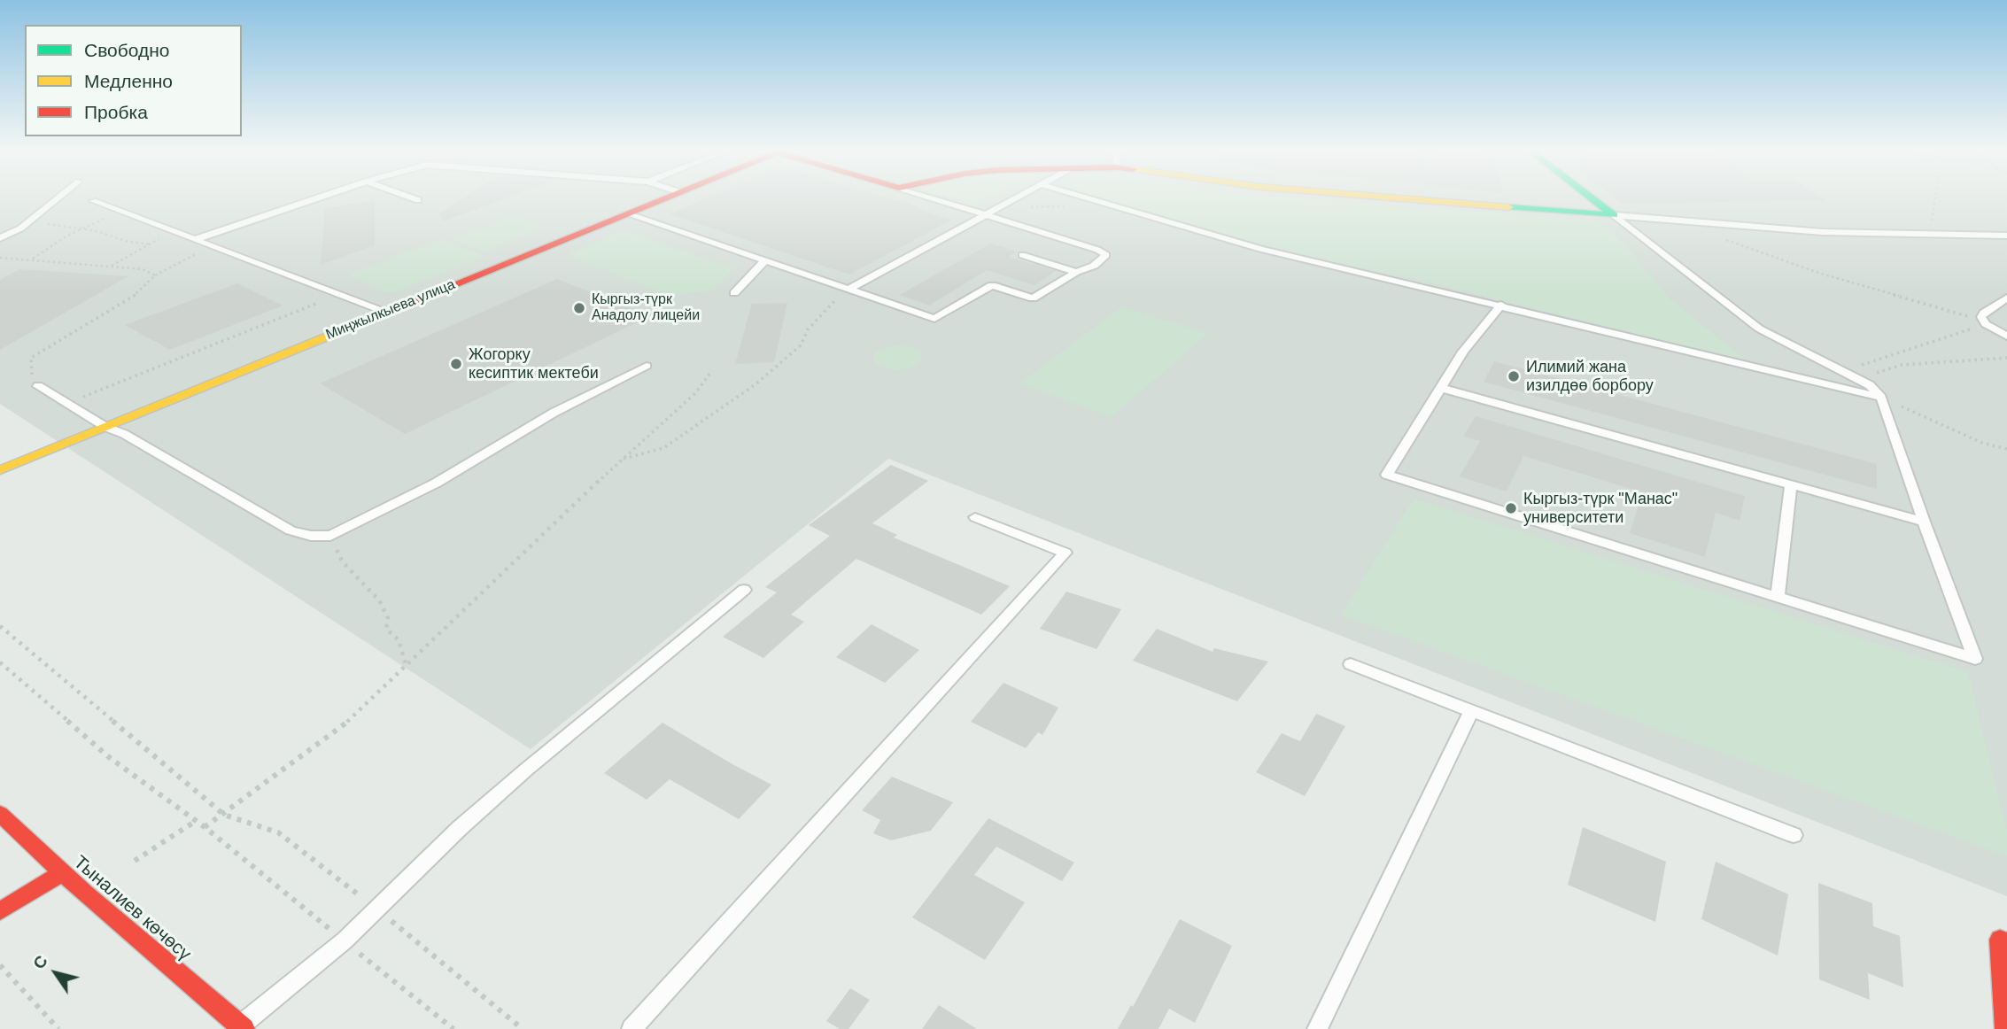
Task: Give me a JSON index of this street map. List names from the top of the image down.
{
  "streets": {
    "street": ["Миңжылкыева улица", "Тыналиев көчөсү"]
  },
  "places": [
    "Кыргыз-түрк Анадолу лицейи",
    "Жогорку кесиптик мектеби",
    "Илимий жана изилдөө борбору",
    "Кыргыз-түрк \"Манас\" университети"
  ],
  "legend": ["Свободно", "Медленно", "Пробка"],
  "north": "top left"
}
